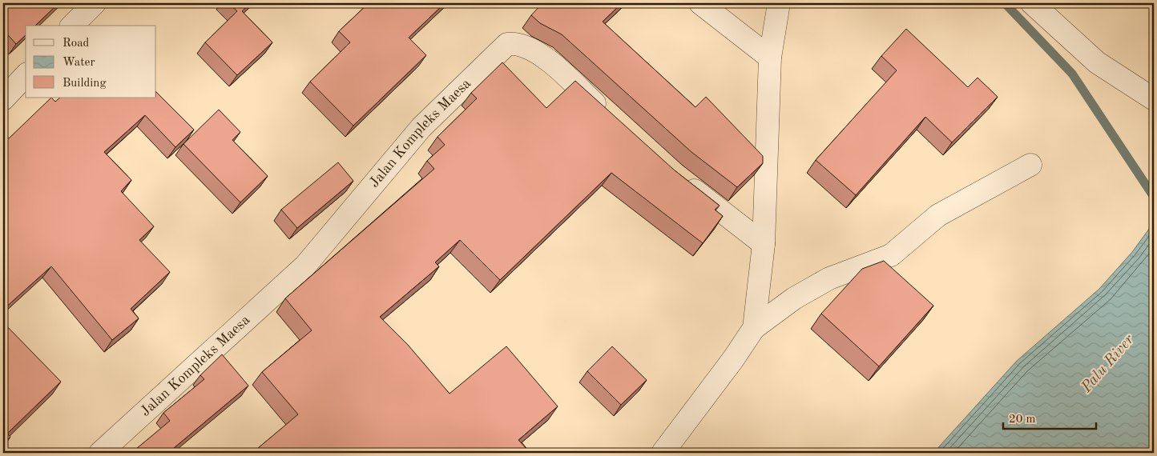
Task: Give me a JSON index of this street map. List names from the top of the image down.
{
  "streets": {
    "street": ["Jalan Kompleks Maesa"]
  },
  "water": ["Palu River"],
  "legend": ["Road", "Water", "Building"],
  "scale_bar": "20 m"
}
